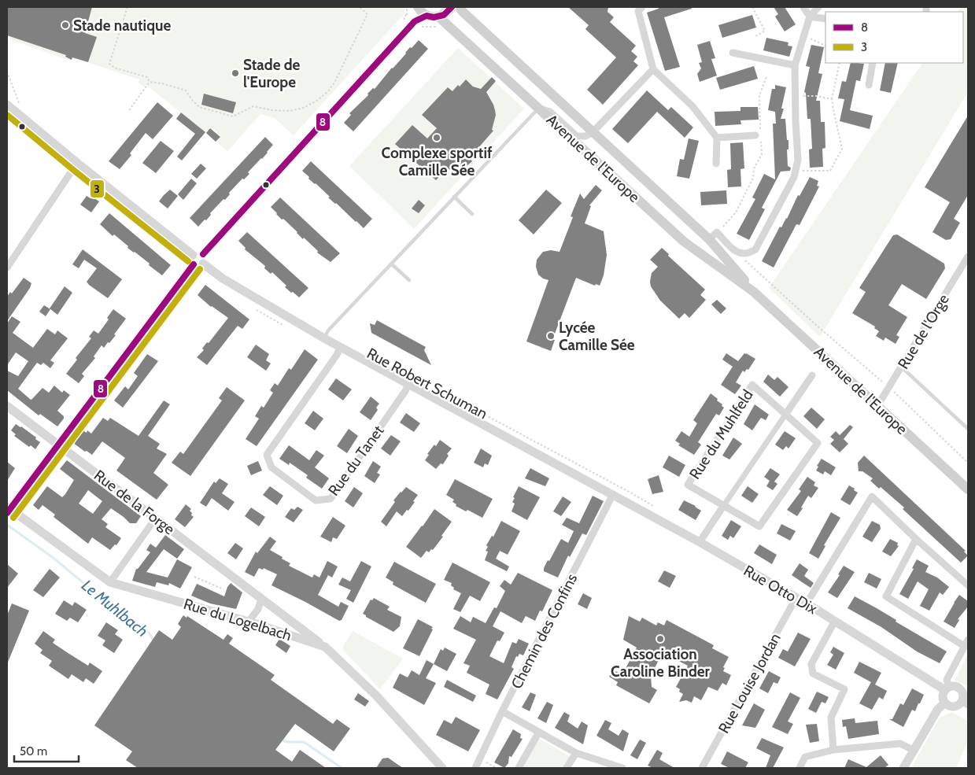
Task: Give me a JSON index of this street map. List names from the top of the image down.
{
  "streets": {
    "main road": ["Avenue de l'Europe"],
    "street": [
      "Rue de l'Orge",
      "Rue Robert Schuman",
      "Rue du Muhlfeld",
      "Rue du Tanet",
      "Rue de la Forge",
      "Rue Otto Dix",
      "Rue du Logelbach",
      "Chemin des Confins",
      "Rue Louise Jordan"
    ]
  },
  "crossings": [
    ["Avenue de l'Europe", "Rue de l'Orge"],
    ["Rue Robert Schuman", "Rue du Tanet"],
    ["Rue Robert Schuman", "Rue Otto Dix"],
    ["Rue Robert Schuman", "Chemin des Confins"],
    ["Rue de la Forge", "Rue du Logelbach"],
    ["Rue Otto Dix", "Chemin des Confins"],
    ["Rue Otto Dix", "Rue Louise Jordan"]
  ],
  "water": ["Le Muhlbach"],
  "places": [
    "Stade nautique",
    "Stade de l'Europe",
    "Complexe sportif Camille Sée",
    "Lycée Camille Sée",
    "Association Caroline Binder"
  ],
  "lines": ["transit line 8", "transit line 3"],
  "legend": ["8", "3"],
  "scale_bar": "50 m"
}
